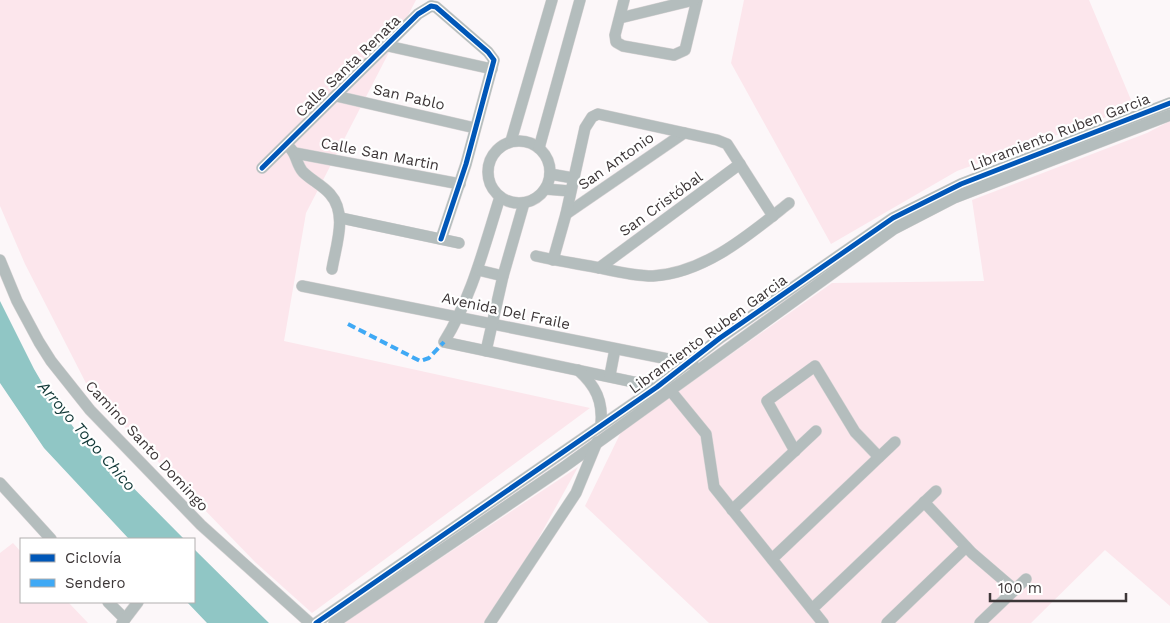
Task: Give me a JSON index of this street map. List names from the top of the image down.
{
  "streets": {
    "street": [
      "Calle Santa Renata",
      "San Pablo",
      "Libramiento Ruben Garcia",
      "Calle San Martin",
      "San Antonio",
      "San Cristóbal",
      "Avenida Del Fraile",
      "Camino Santo Domingo"
    ]
  },
  "crossings": [
    ["Calle Santa Renata", "San Pablo"],
    ["Libramiento Ruben Garcia", "Avenida Del Fraile"],
    ["Libramiento Ruben Garcia", "Camino Santo Domingo"]
  ],
  "water": ["Arroyo Topo Chico"],
  "legend": ["Ciclovía", "Sendero"],
  "scale_bar": "100 m"
}
